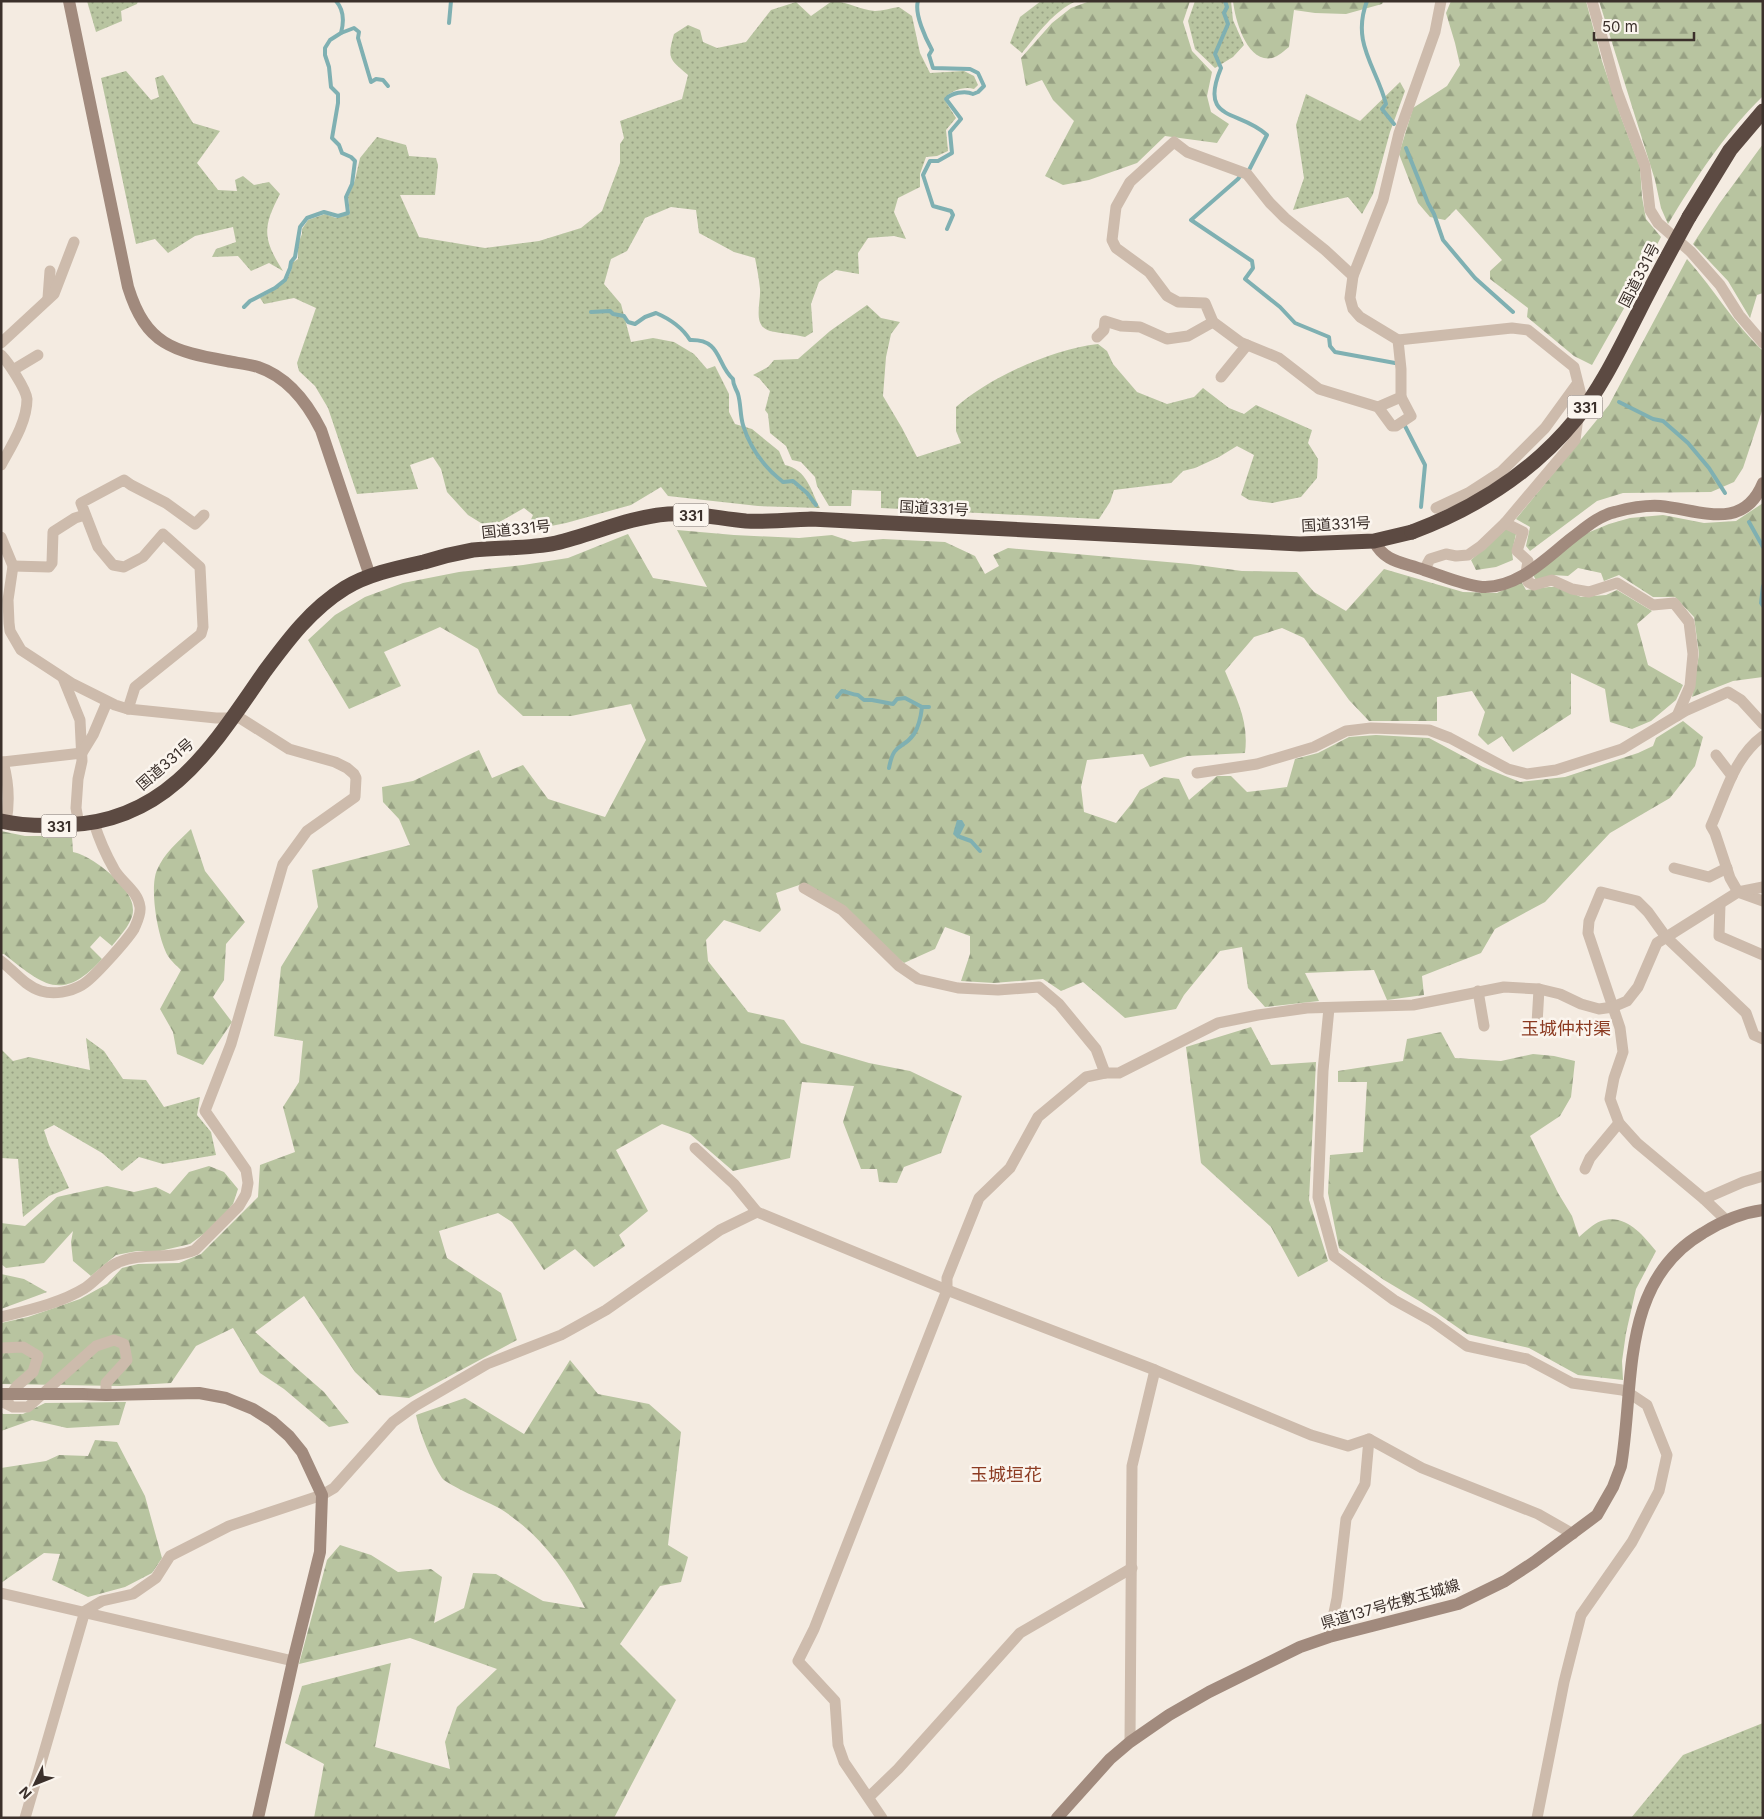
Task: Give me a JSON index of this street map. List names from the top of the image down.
{
  "streets": {
    "highway": ["国道331号", "331"],
    "main road": ["県道137号佐敷玉城線"]
  },
  "districts": ["玉城仲村渠", "玉城垣花"],
  "scale_bar": "50 m",
  "north": "bottom left"
}
